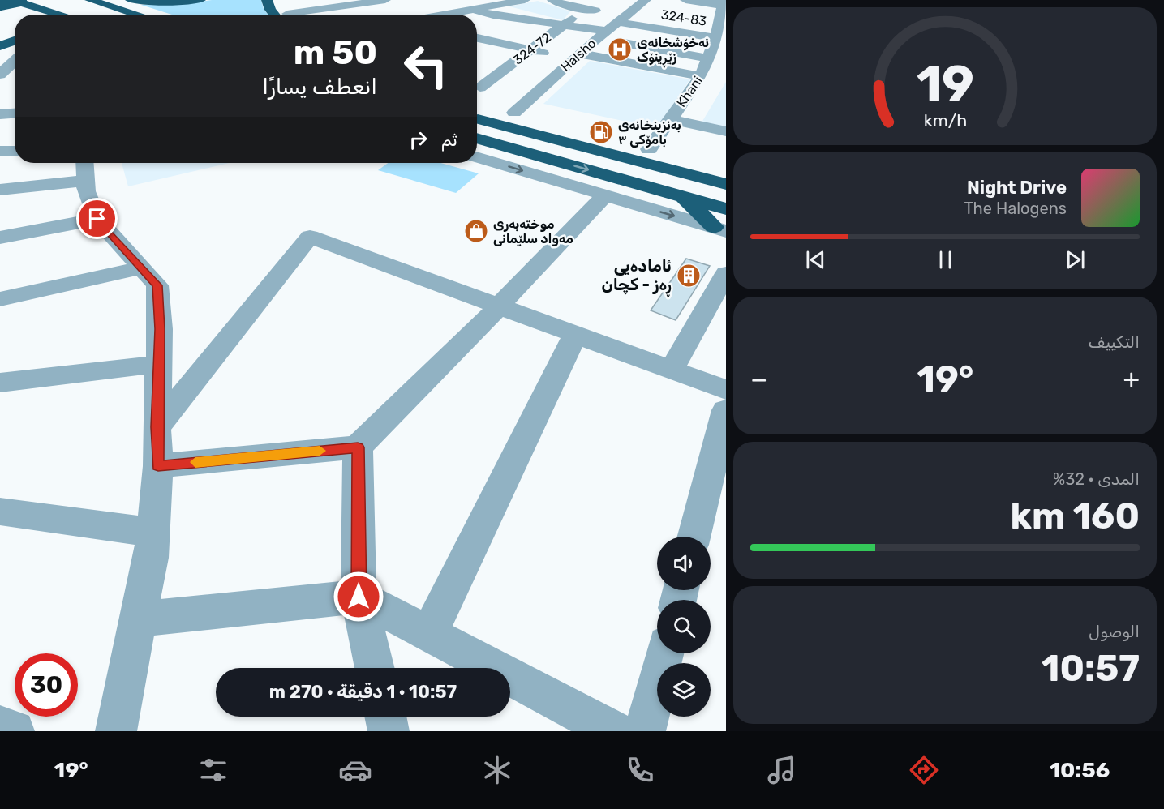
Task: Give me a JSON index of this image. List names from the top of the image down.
{
  "streets": {
    "street": [
      "324-83",
      "324-72",
      "Halsho",
      "Khani"
    ]
  },
  "crossings": [
    ["324-83", "324-72"],
    ["324-83", "Halsho"],
    ["324-83", "Khani"],
    ["324-72", "Halsho"]
  ],
  "places": {
    "hospital": ["نەخۆشخانەی زێڕینۆک"],
    "fuel station": ["بەنزینخانەی بامۆکی ٣"],
    "shop": ["موختەبەری مەواد سلێمانی"],
    "building": ["ئامادەیی ڕەز - کچان"]
  },
  "page": {
    "turn": ["50 m", "انعطف يسارًا"],
    "then": "ثم",
    "song": ["Night Drive", "The Halogens"],
    "tile": [
      "التكييف",
      ["المدى · 32%", "160 km"],
      ["الوصول", "10:57"]
    ],
    "heat": ["−", "19°", "+"],
    "limit": "30",
    "trip": "10:57 · 1 دقيقة · 270 m",
    "tabs": ["10:56", "19°"],
    "gauge": ["19", "km/h"]
  }
}
